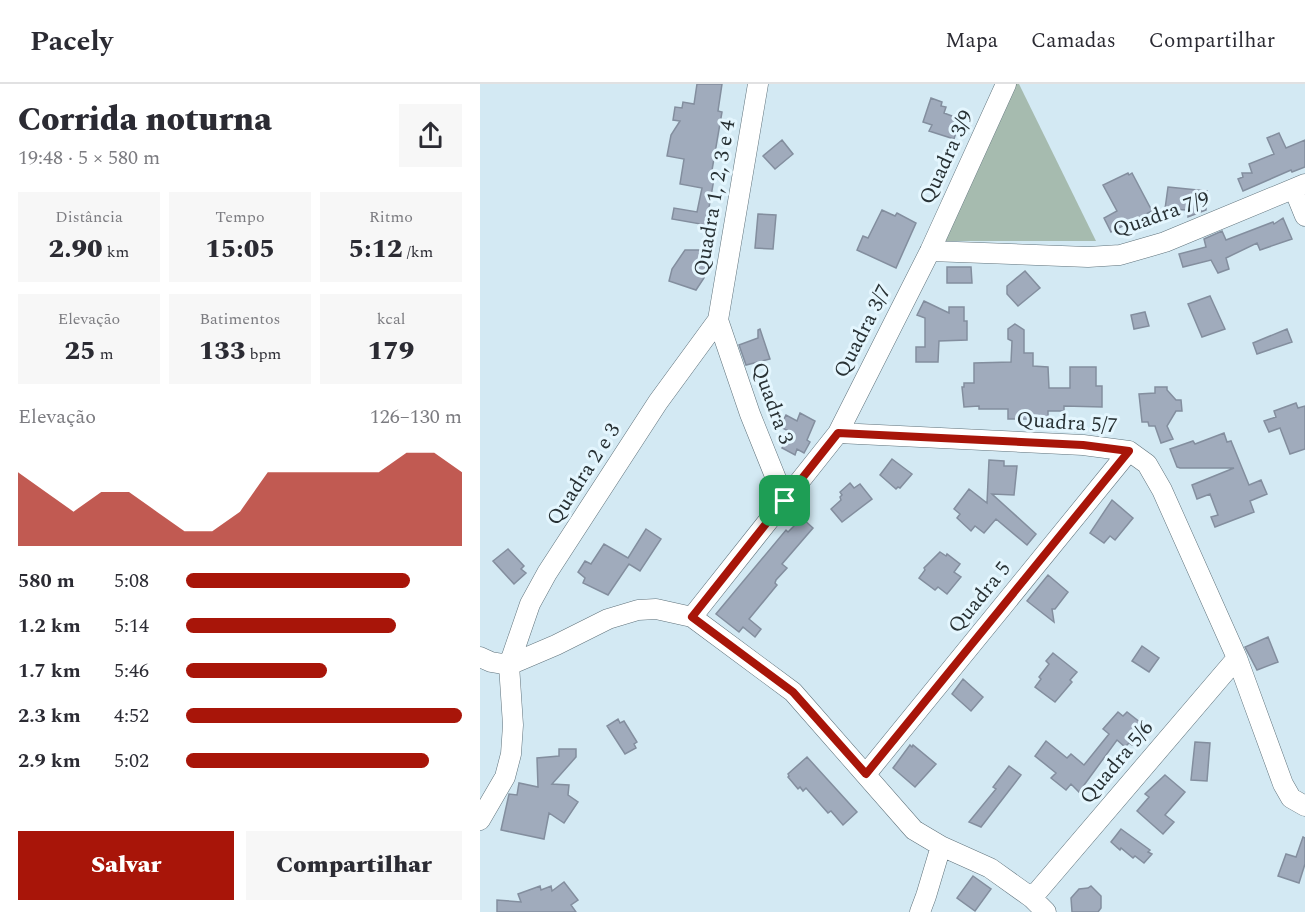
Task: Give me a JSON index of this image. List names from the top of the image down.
{
  "streets": {
    "street": [
      "Quadra 3/9",
      "Quadra 1, 2, 3 e 4",
      "Quadra 7/9",
      "Quadra 3/7",
      "Quadra 3",
      "Quadra 5/7",
      "Quadra 2 e 3",
      "Quadra 5",
      "Quadra 5/6"
    ]
  },
  "crossings": [
    ["Quadra 3/9", "Quadra 7/9"],
    ["Quadra 3/9", "Quadra 3/7"],
    ["Quadra 1, 2, 3 e 4", "Quadra 3"],
    ["Quadra 1, 2, 3 e 4", "Quadra 2 e 3"],
    ["Quadra 7/9", "Quadra 3/7"],
    ["Quadra 3/7", "Quadra 3"],
    ["Quadra 3/7", "Quadra 5/7"],
    ["Quadra 3", "Quadra 2 e 3"],
    ["Quadra 5/7", "Quadra 5"],
    ["Quadra 5/7", "Quadra 5/6"]
  ],
  "page": {
    "header": "Pacely",
    "nav": ["Mapa", "Camadas", "Compartilhar"],
    "heading": ["Corrida noturna", "19:48 · 5 × 580 m"],
    "stats": [
      ["Distância", "2.90 km"],
      ["Tempo", "15:05"],
      ["Ritmo", "5:12 /km"],
      ["Elevação", "25 m"],
      ["Batimentos", "133 bpm"],
      ["kcal", "179"]
    ],
    "chart": ["Elevação", "126–130 m"],
    "list": [
      {
        "name": "580 m",
        "note": "5:08"
      },
      {
        "name": "1.2 km",
        "note": "5:14"
      },
      {
        "name": "1.7 km",
        "note": "5:46"
      },
      {
        "name": "2.3 km",
        "note": "4:52"
      },
      {
        "name": "2.9 km",
        "note": "5:02"
      }
    ],
    "buttons": ["Salvar", "Compartilhar"]
  }
}
